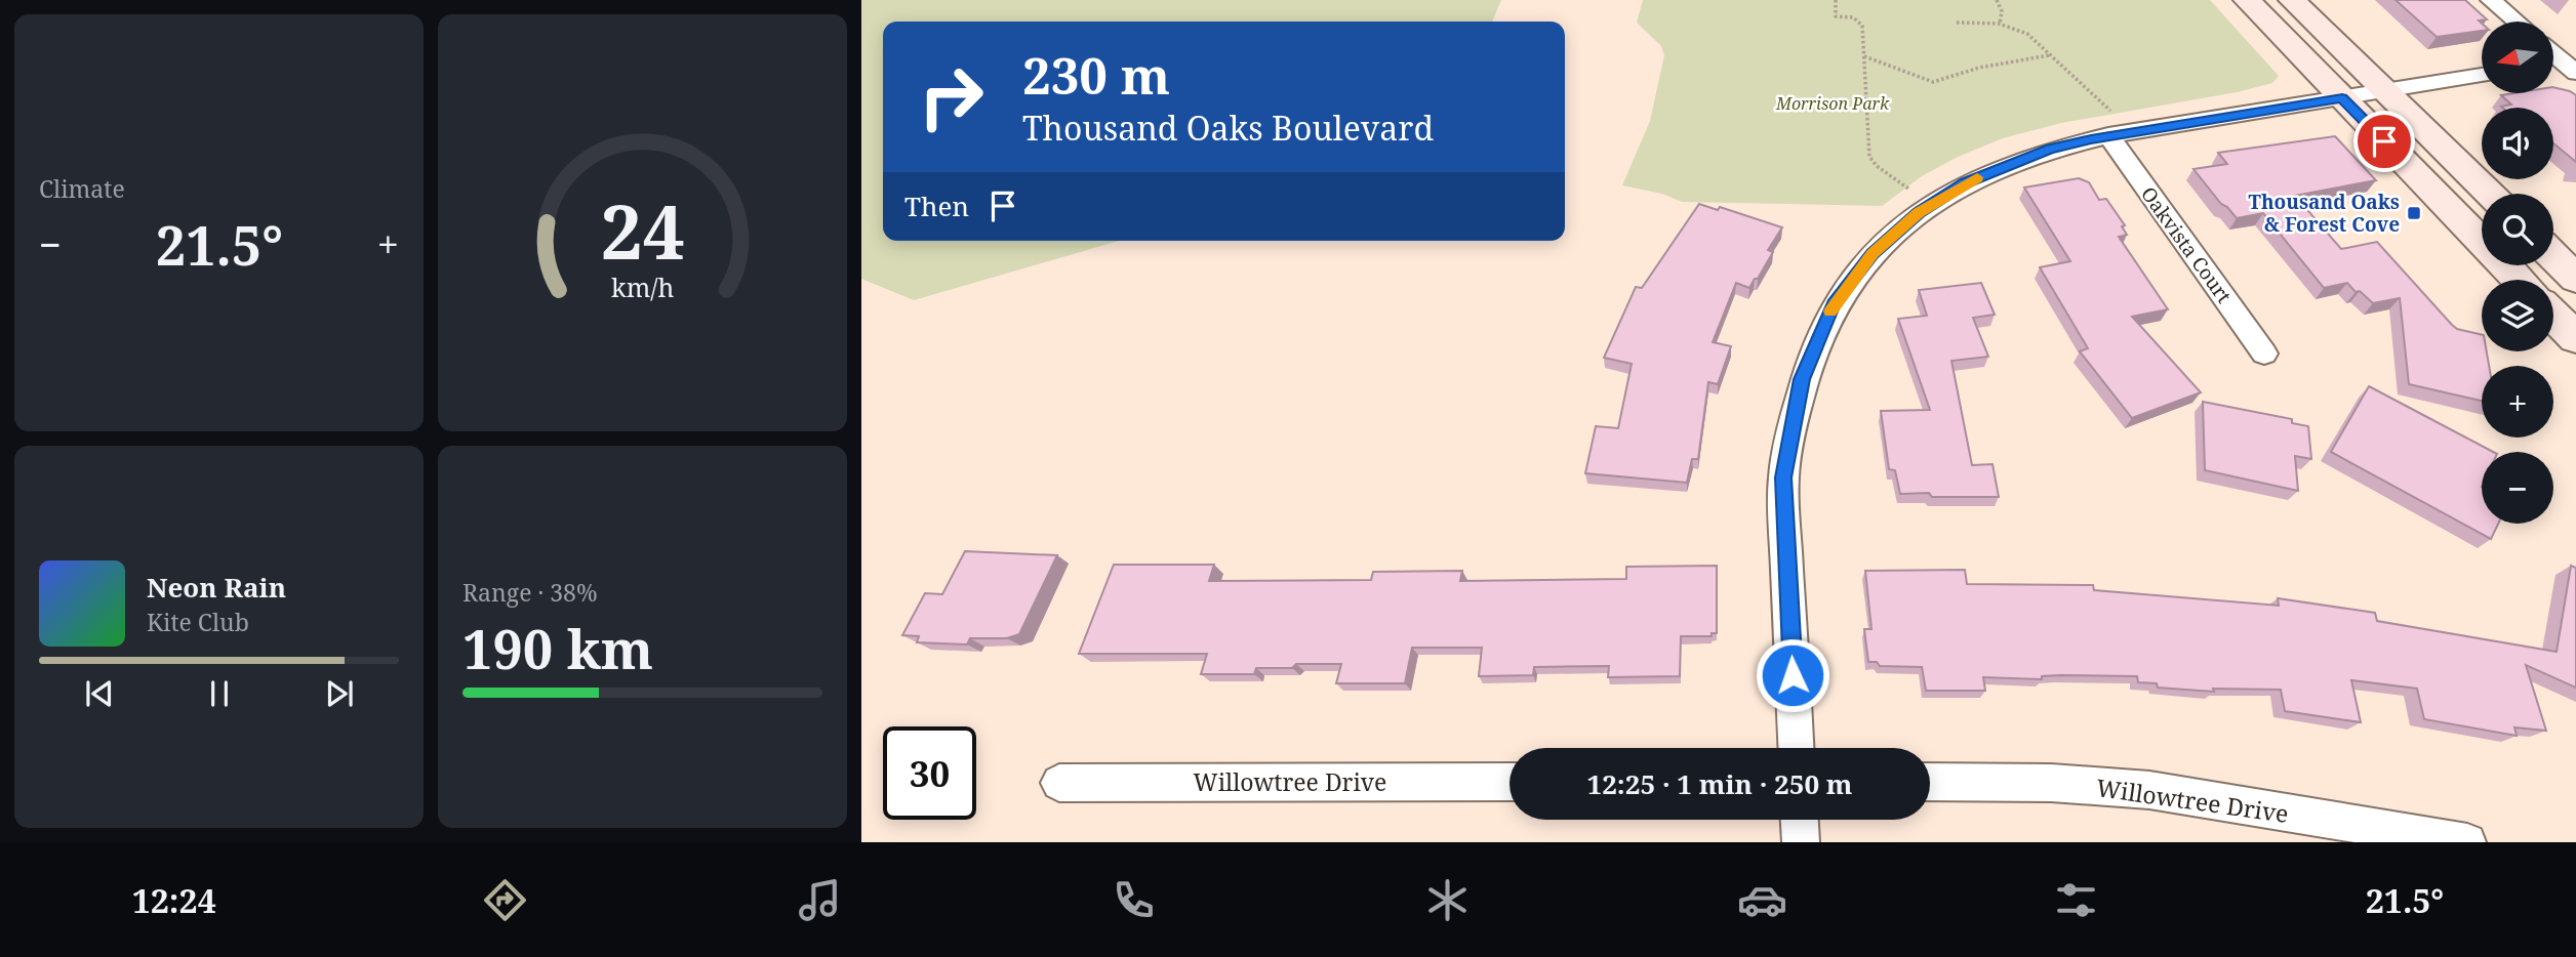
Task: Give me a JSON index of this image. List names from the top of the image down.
{
  "streets": {
    "street": ["Oakvista Court", "Willowtree Drive"]
  },
  "parks": ["Morrison Park"],
  "places": {
    "transit": ["Thousand Oaks & Forest Cove"]
  },
  "north": "left",
  "page": {
    "tile": [
      "Climate",
      ["Range · 38%", "190 km"]
    ],
    "map_buttons": ["+", "−"],
    "turn": ["230 m", "Thousand Oaks Boulevard"],
    "then": "Then",
    "heat": ["−", "21.5°", "+"],
    "song": ["Neon Rain", "Kite Club"],
    "limit": "30",
    "trip": "12:25 · 1 min · 250 m",
    "tabs": ["12:24", "21.5°"],
    "gauge": ["24", "km/h"]
  }
}
